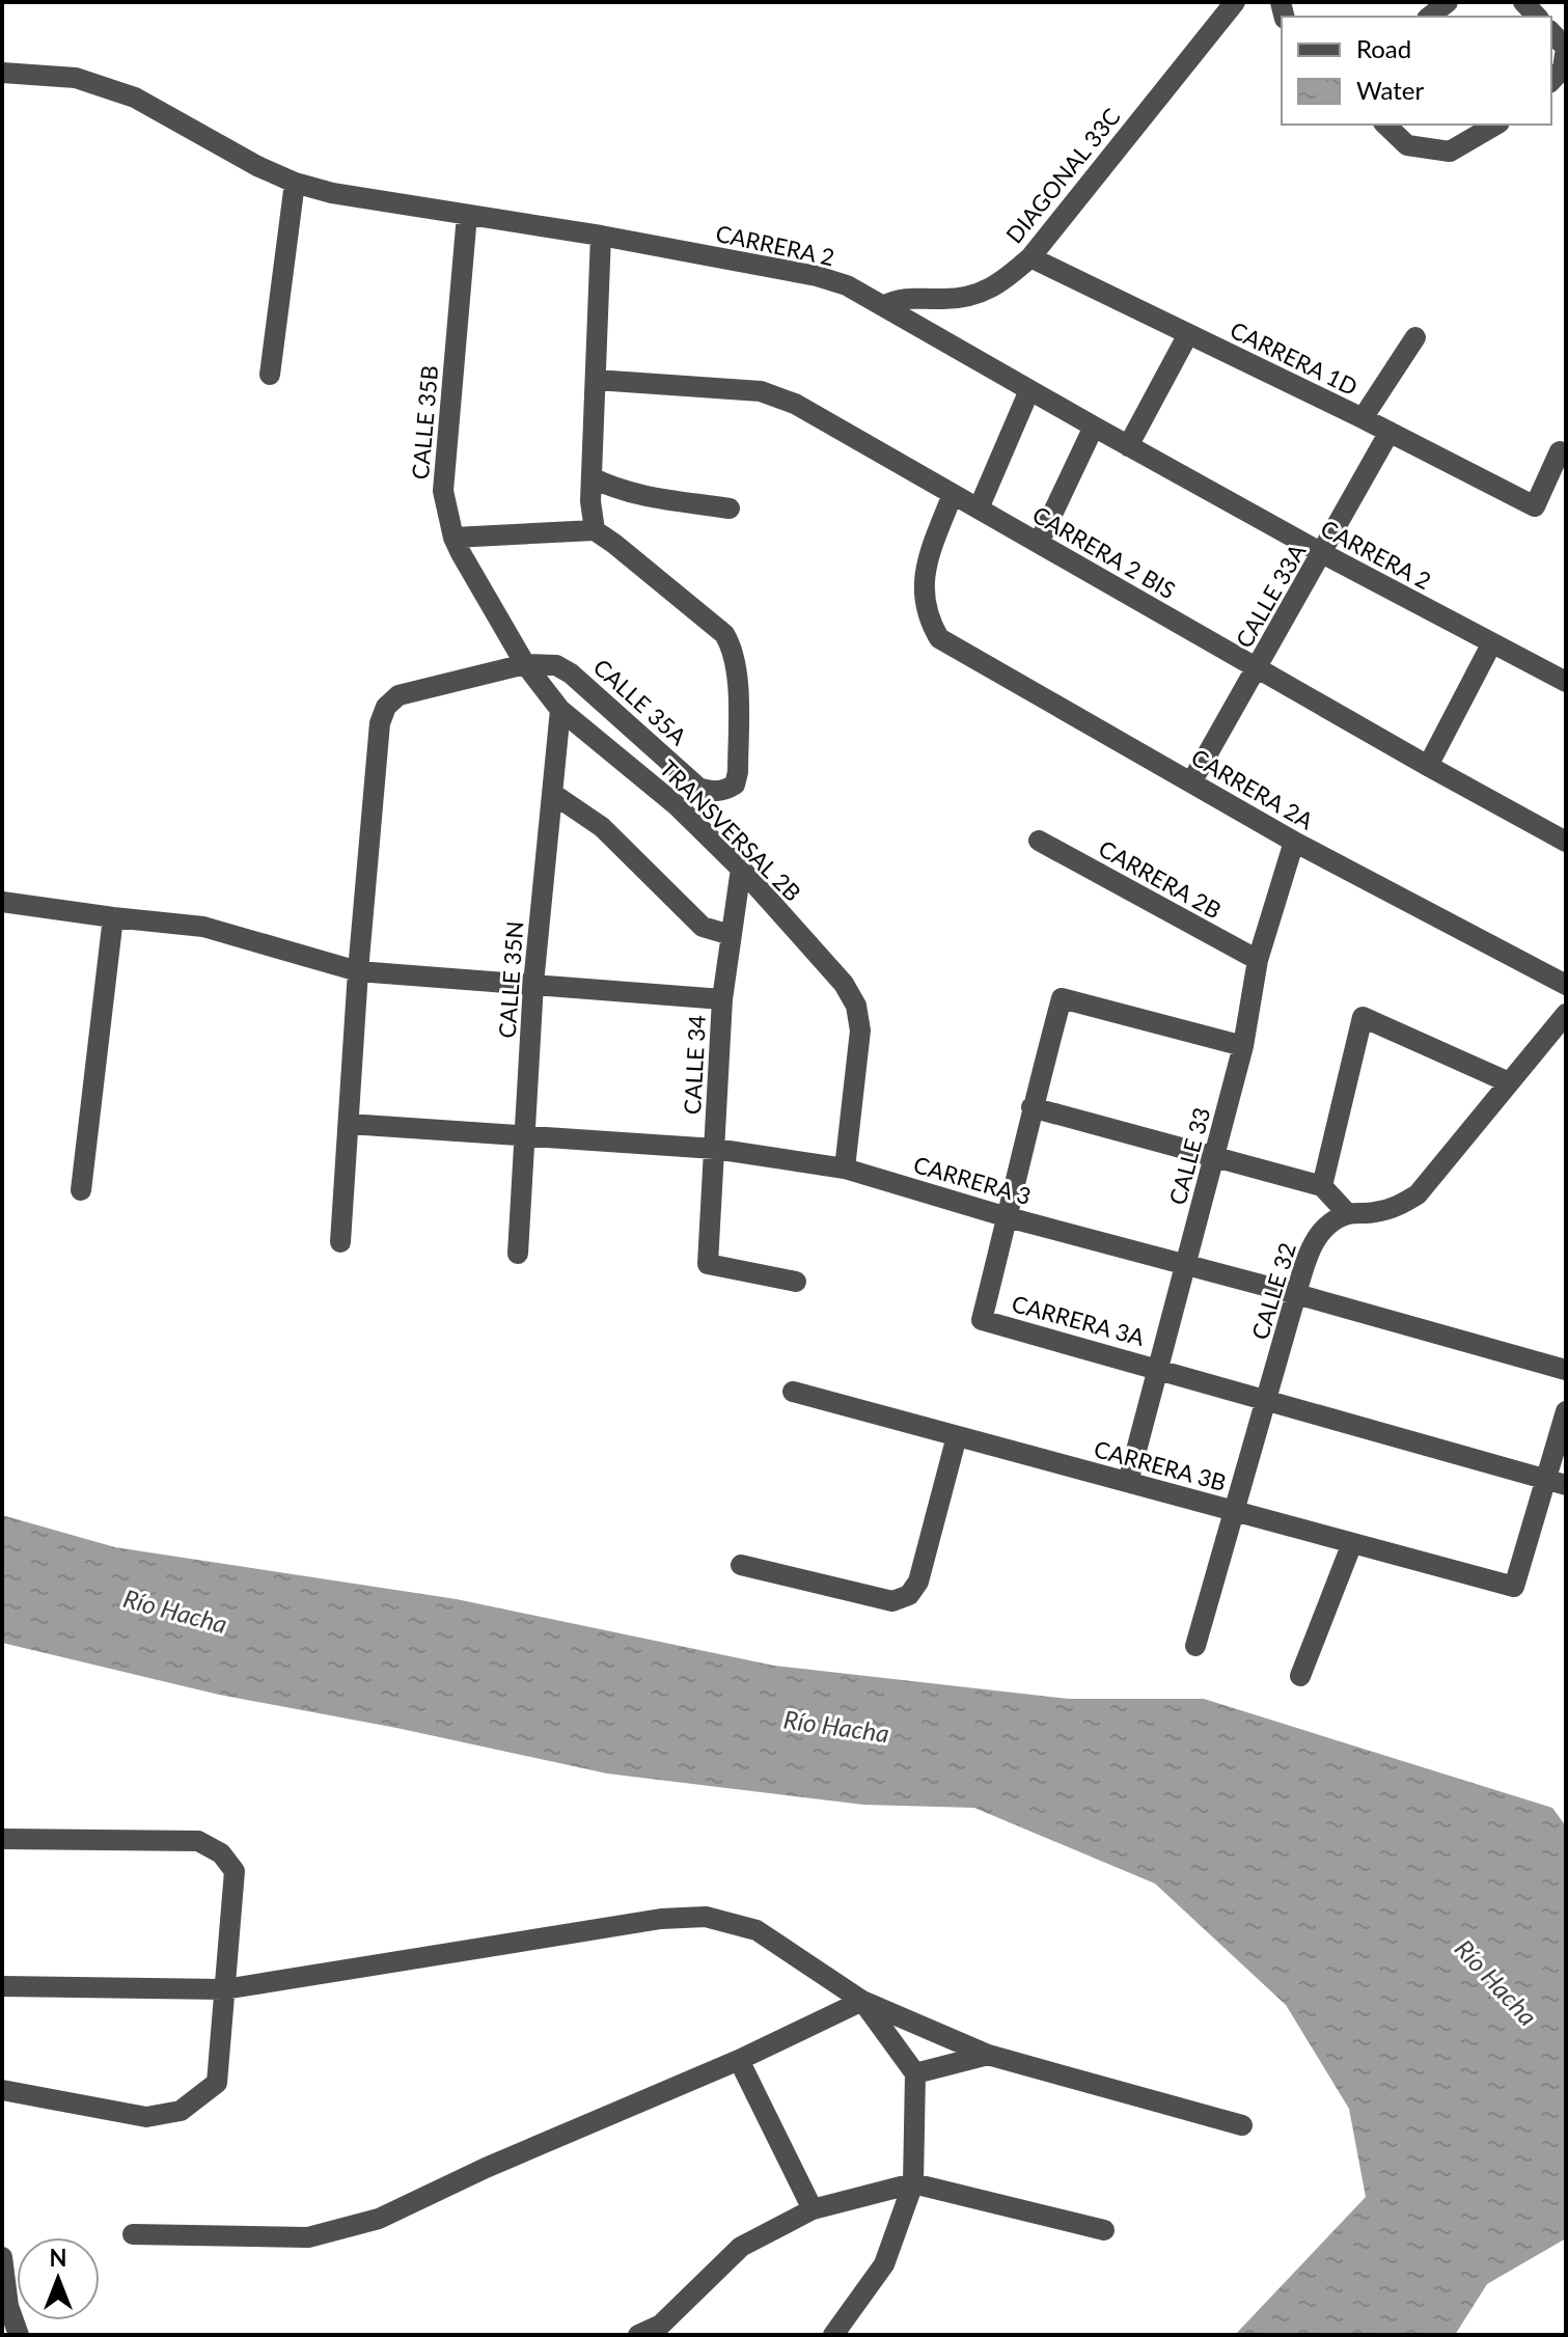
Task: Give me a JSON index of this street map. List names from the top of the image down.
{
  "streets": {
    "street": [
      "DIAGONAL 33C",
      "CARRERA 2",
      "CARRERA 1D",
      "CALLE 35B",
      "CARRERA 2 BIS",
      "CALLE 33A",
      "CALLE 35A",
      "CARRERA 2A",
      "TRANSVERSAL 2B",
      "CARRERA 2B",
      "CALLE 35N",
      "CALLE 34",
      "CALLE 33",
      "CARRERA 3",
      "CALLE 32",
      "CARRERA 3A",
      "CARRERA 3B"
    ]
  },
  "crossings": [
    ["DIAGONAL 33C", "CARRERA 2"],
    ["DIAGONAL 33C", "CARRERA 1D"],
    ["CARRERA 2", "CALLE 35B"],
    ["CARRERA 2", "CALLE 33A"],
    ["CARRERA 1D", "CALLE 33A"],
    ["CALLE 35B", "CALLE 35A"],
    ["CALLE 35B", "TRANSVERSAL 2B"],
    ["CARRERA 2 BIS", "CALLE 33A"],
    ["CARRERA 2 BIS", "CARRERA 2A"],
    ["CALLE 33A", "CARRERA 2A"],
    ["CALLE 35A", "TRANSVERSAL 2B"],
    ["CALLE 35A", "CARRERA 3"],
    ["CARRERA 2A", "CALLE 33"],
    ["TRANSVERSAL 2B", "CALLE 35N"],
    ["TRANSVERSAL 2B", "CALLE 34"],
    ["TRANSVERSAL 2B", "CARRERA 3"],
    ["CARRERA 2B", "CALLE 33"],
    ["CALLE 35N", "CARRERA 3"],
    ["CALLE 34", "CARRERA 3"],
    ["CALLE 33", "CARRERA 3"],
    ["CALLE 33", "CARRERA 3A"],
    ["CALLE 33", "CARRERA 3B"],
    ["CARRERA 3", "CALLE 32"],
    ["CARRERA 3", "CARRERA 3A"],
    ["CALLE 32", "CARRERA 3A"],
    ["CALLE 32", "CARRERA 3B"],
    ["CARRERA 3A", "CARRERA 3B"]
  ],
  "water": ["Río Hacha"],
  "legend": ["Road", "Water"],
  "north": "top"
}
